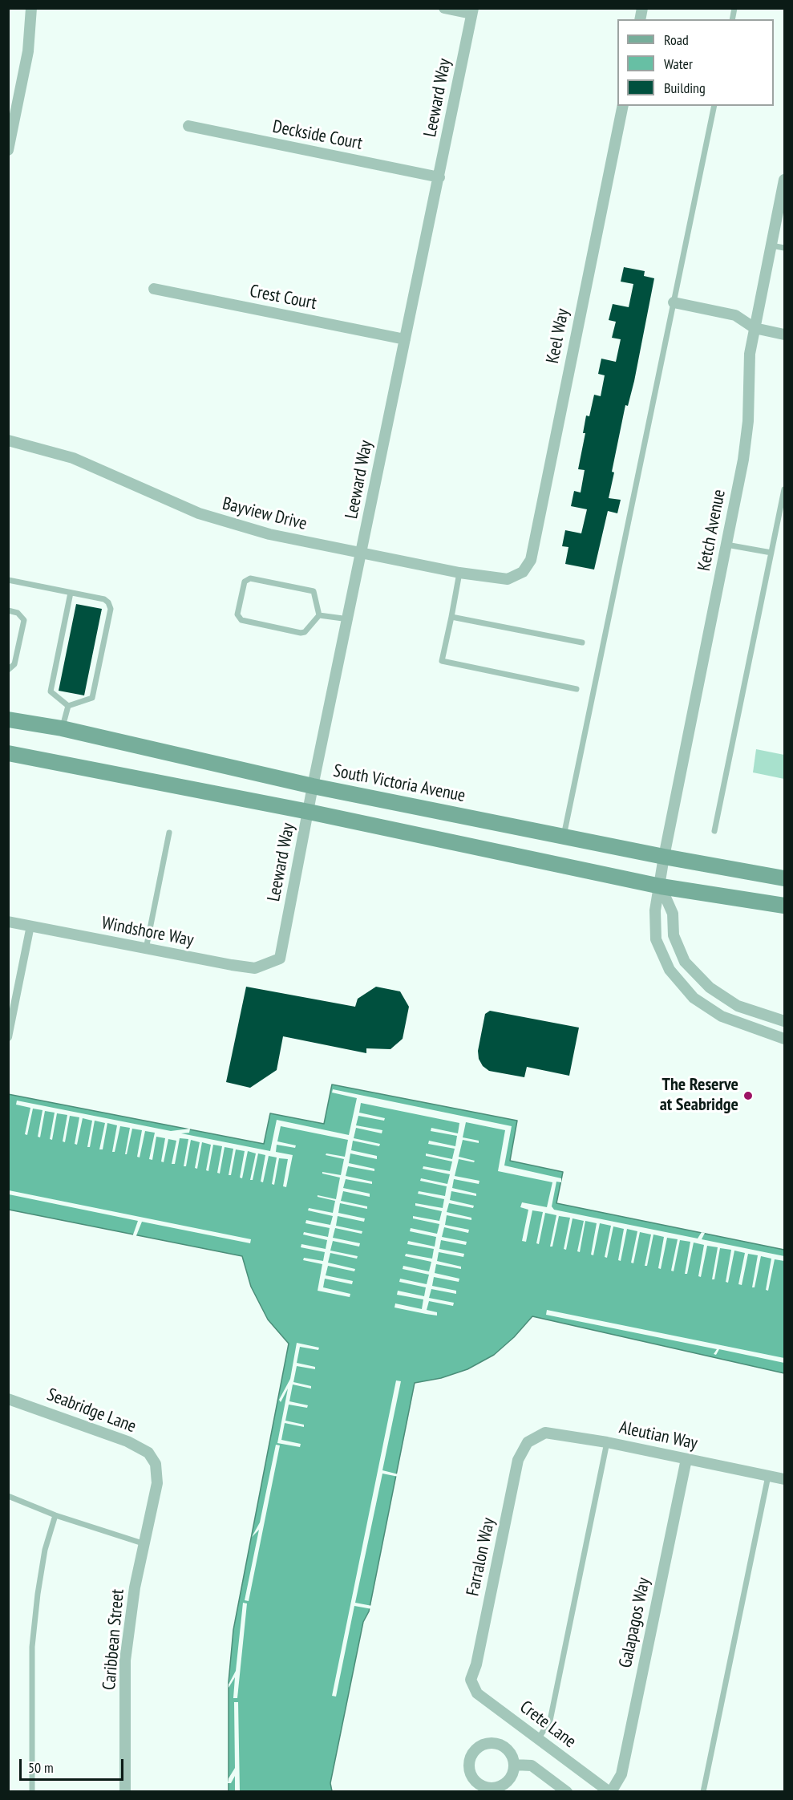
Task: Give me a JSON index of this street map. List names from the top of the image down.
{
  "streets": {
    "main road": ["South Victoria Avenue"],
    "street": [
      "Leeward Way",
      "Deckside Court",
      "Crest Court",
      "Keel Way",
      "Bayview Drive",
      "Ketch Avenue",
      "Windshore Way",
      "Seabridge Lane",
      "Aleutian Way",
      "Farralon Way",
      "Galapagos Way",
      "Caribbean Street",
      "Crete Lane"
    ]
  },
  "crossings": [
    ["Leeward Way", "Deckside Court"],
    ["Leeward Way", "Crest Court"],
    ["Leeward Way", "Bayview Drive"],
    ["Leeward Way", "South Victoria Avenue"],
    ["Leeward Way", "Windshore Way"],
    ["Keel Way", "Bayview Drive"],
    ["Ketch Avenue", "South Victoria Avenue"],
    ["Seabridge Lane", "Caribbean Street"],
    ["Aleutian Way", "Farralon Way"],
    ["Aleutian Way", "Galapagos Way"],
    ["Farralon Way", "Crete Lane"],
    ["Galapagos Way", "Crete Lane"]
  ],
  "places": ["The Reserve at Seabridge"],
  "legend": ["Road", "Water", "Building"],
  "scale_bar": "50 m"
}
